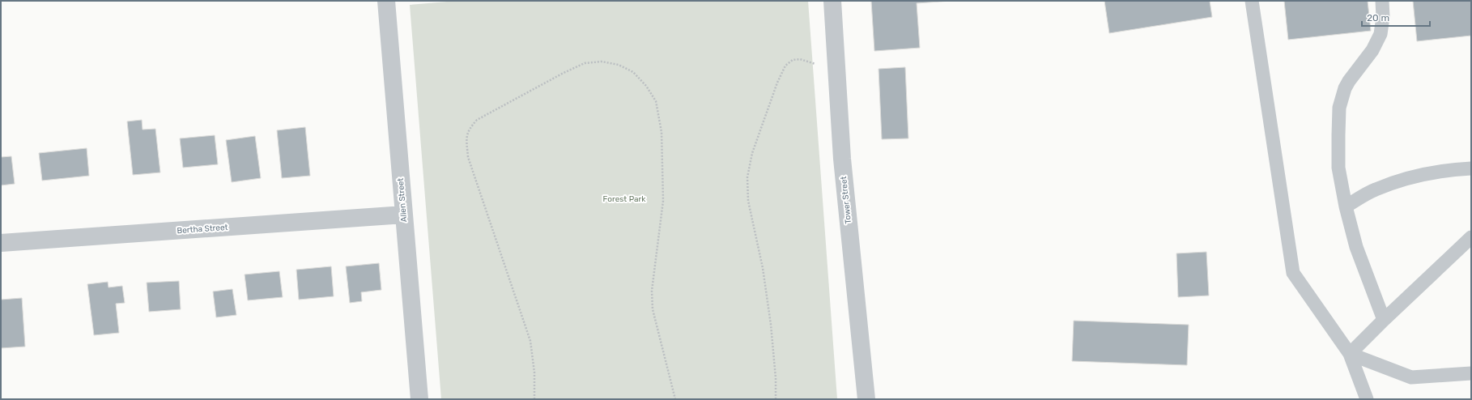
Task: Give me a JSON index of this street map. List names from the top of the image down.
{
  "streets": {
    "street": ["Allen Street", "Tower Street", "Bertha Street"]
  },
  "crossings": [
    ["Allen Street", "Bertha Street"]
  ],
  "parks": ["Forest Park"],
  "scale_bar": "20 m"
}
